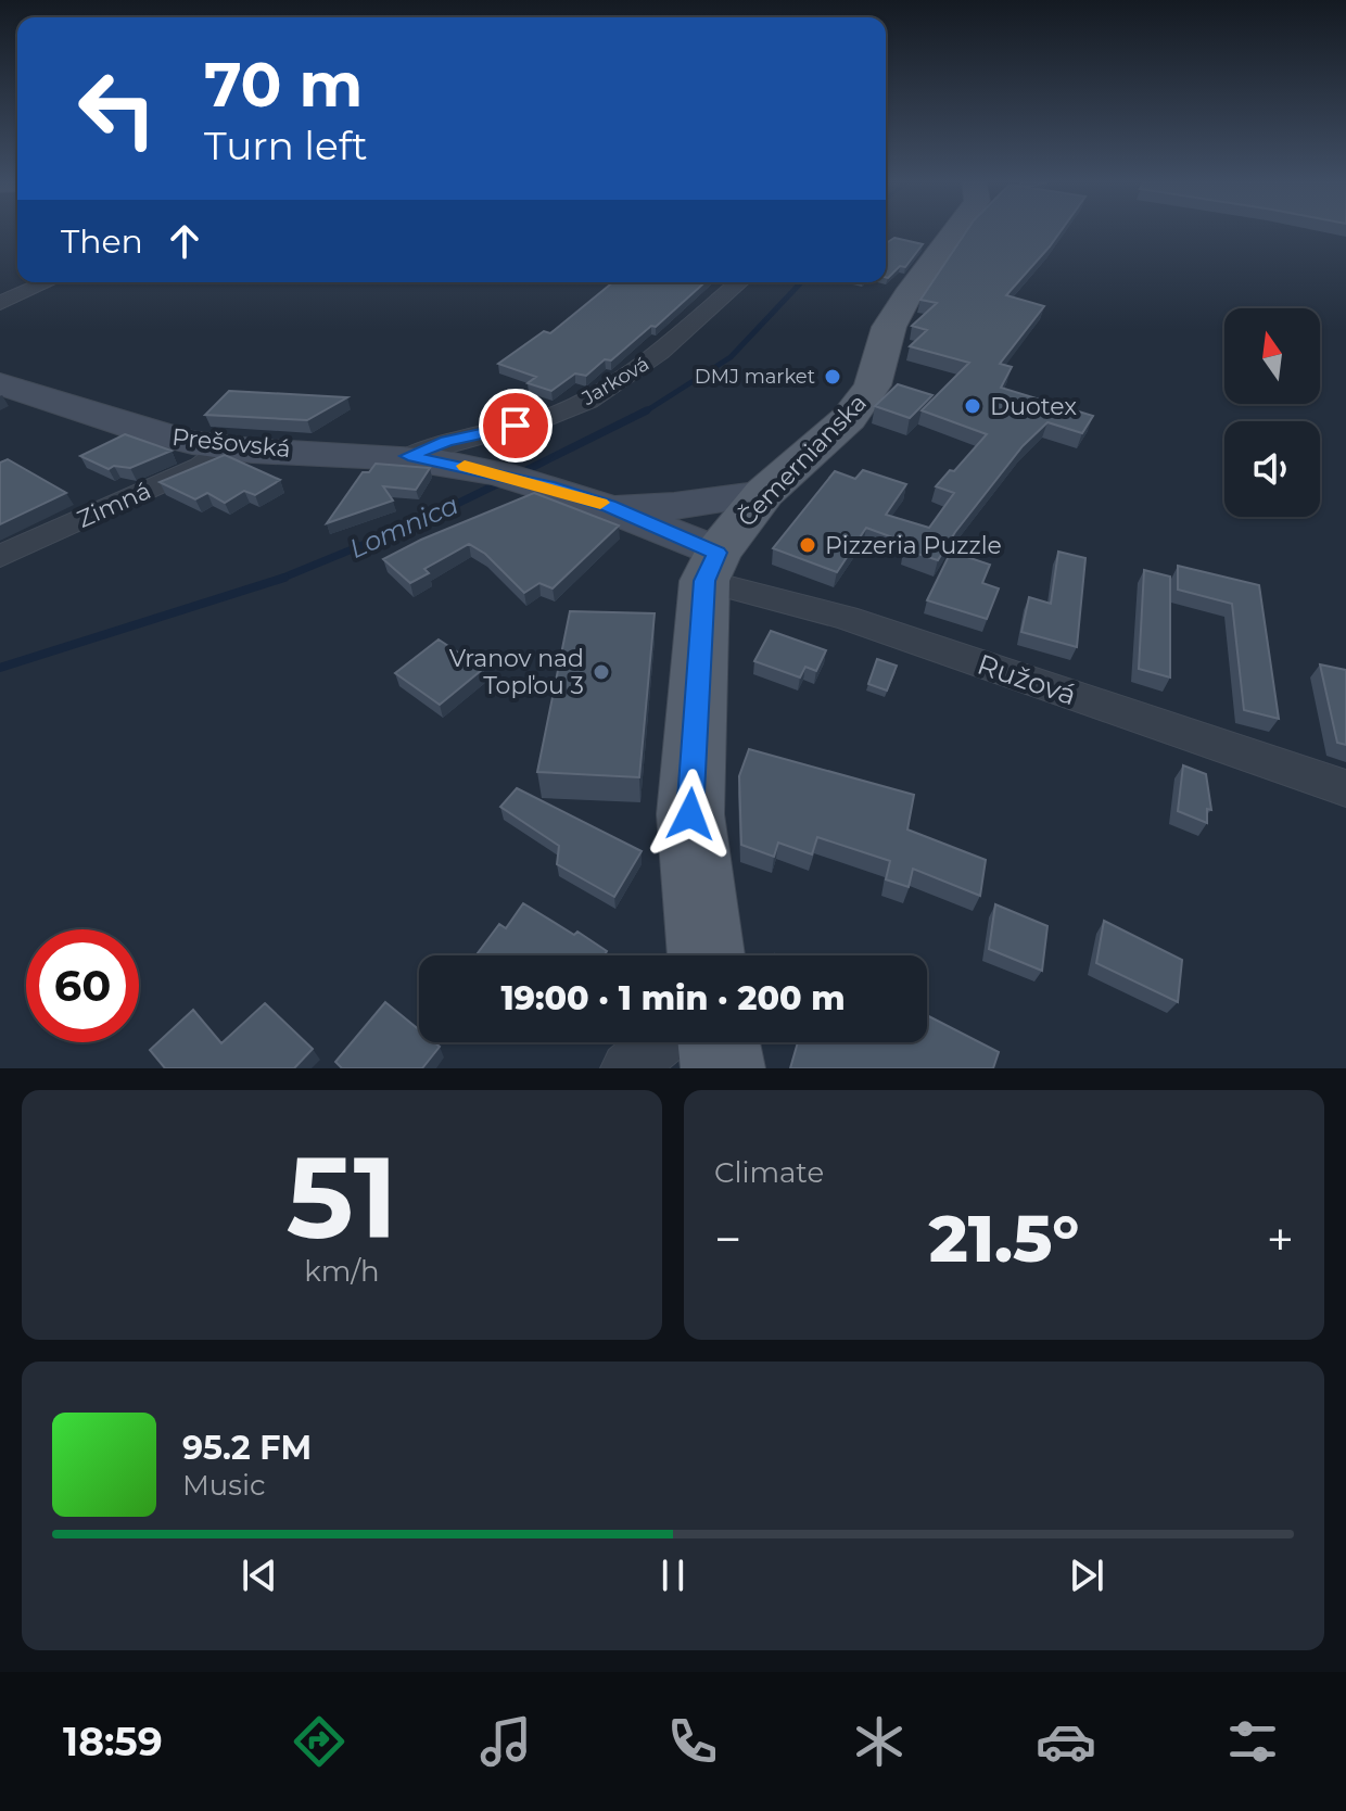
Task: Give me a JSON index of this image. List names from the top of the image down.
{
  "streets": {
    "main road": ["Prešovská", "Čemernianska"],
    "street": ["Jarková", "Zimná", "Ružová"]
  },
  "crossings": [
    ["Jarková", "Prešovská"],
    ["Prešovská", "Zimná"],
    ["Čemernianska", "Ružová"]
  ],
  "water": ["Lomnica"],
  "places": [
    "DMJ market",
    "Duotex",
    "Pizzeria Puzzle",
    "Vranov nad Topľou 3"
  ],
  "north": "top",
  "page": {
    "turn": ["70 m", "Turn left"],
    "then": "Then",
    "limit": "60",
    "trip": "19:00 · 1 min · 200 m",
    "tile": [
      ["51", "km/h"],
      "Climate"
    ],
    "heat": ["−", "21.5°", "+"],
    "song": ["95.2 FM", "Music"],
    "tabs": "18:59"
  }
}
